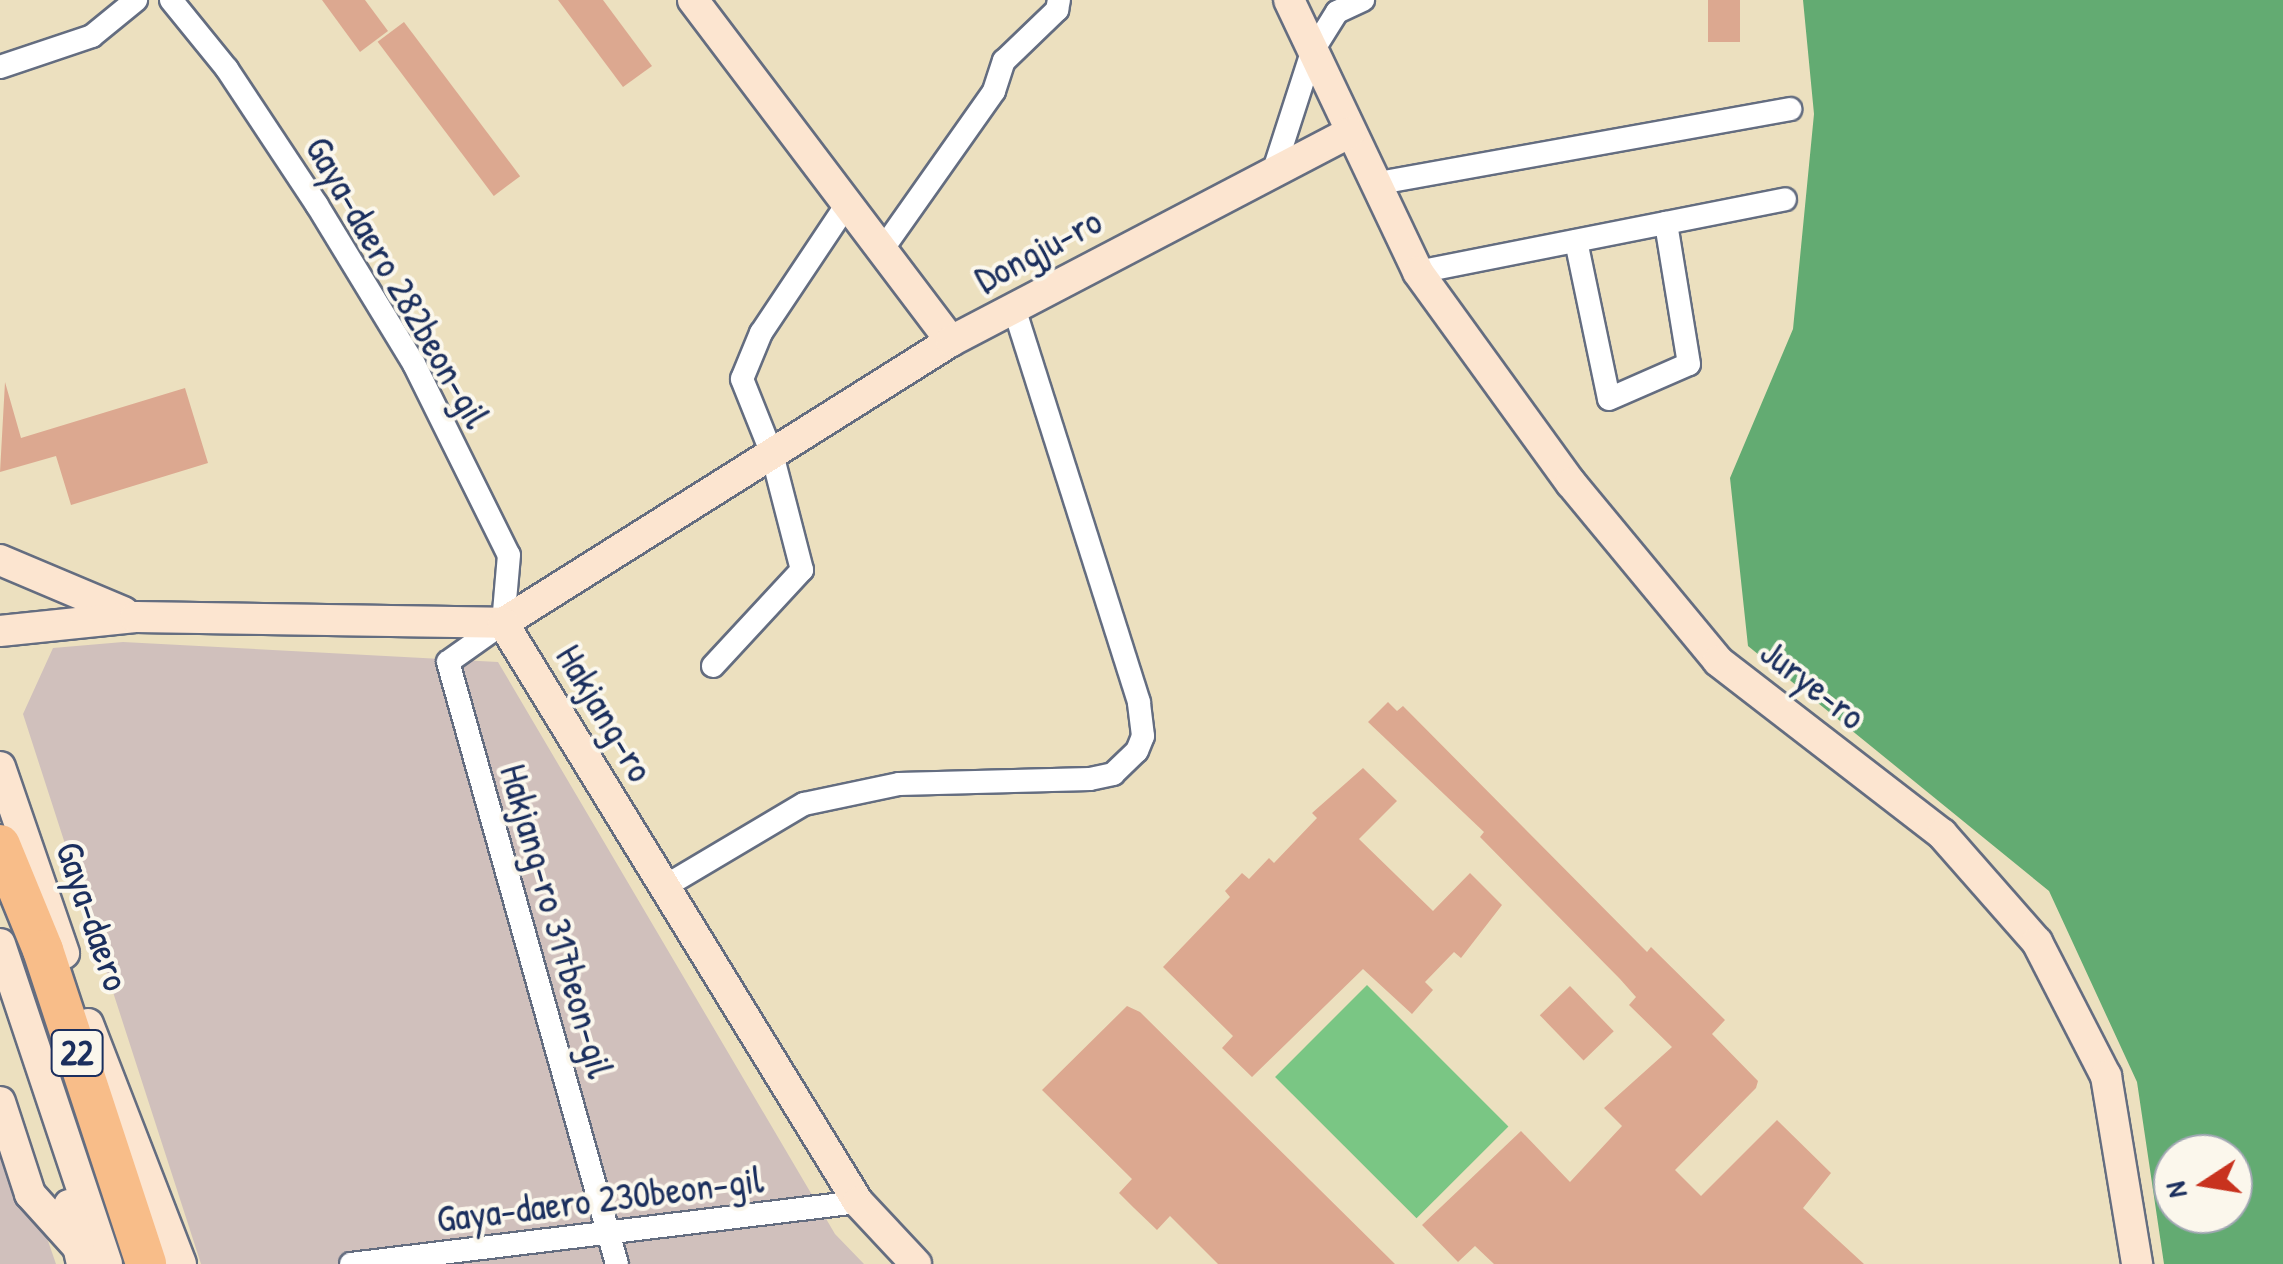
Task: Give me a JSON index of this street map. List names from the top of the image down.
{
  "streets": {
    "highway": ["22"],
    "main road": [
      "Dongju-ro",
      "Jurye-ro",
      "Hakjang-ro",
      "Gaya-daero"
    ],
    "street": ["Gaya-daero 282beon-gil", "Hakjang-ro 317beon-gil", "Gaya-daero 230beon-gil"]
  },
  "crossings": [
    ["Dongju-ro", "Gaya-daero 282beon-gil"],
    ["Dongju-ro", "Jurye-ro"],
    ["Dongju-ro", "Hakjang-ro"],
    ["Dongju-ro", "Hakjang-ro 317beon-gil"],
    ["Gaya-daero 282beon-gil", "Hakjang-ro"],
    ["Gaya-daero 282beon-gil", "Hakjang-ro 317beon-gil"],
    ["Hakjang-ro", "Hakjang-ro 317beon-gil"],
    ["Hakjang-ro", "Gaya-daero 230beon-gil"],
    ["Gaya-daero", "22"],
    ["Hakjang-ro 317beon-gil", "Gaya-daero 230beon-gil"]
  ],
  "north": "left"
}
